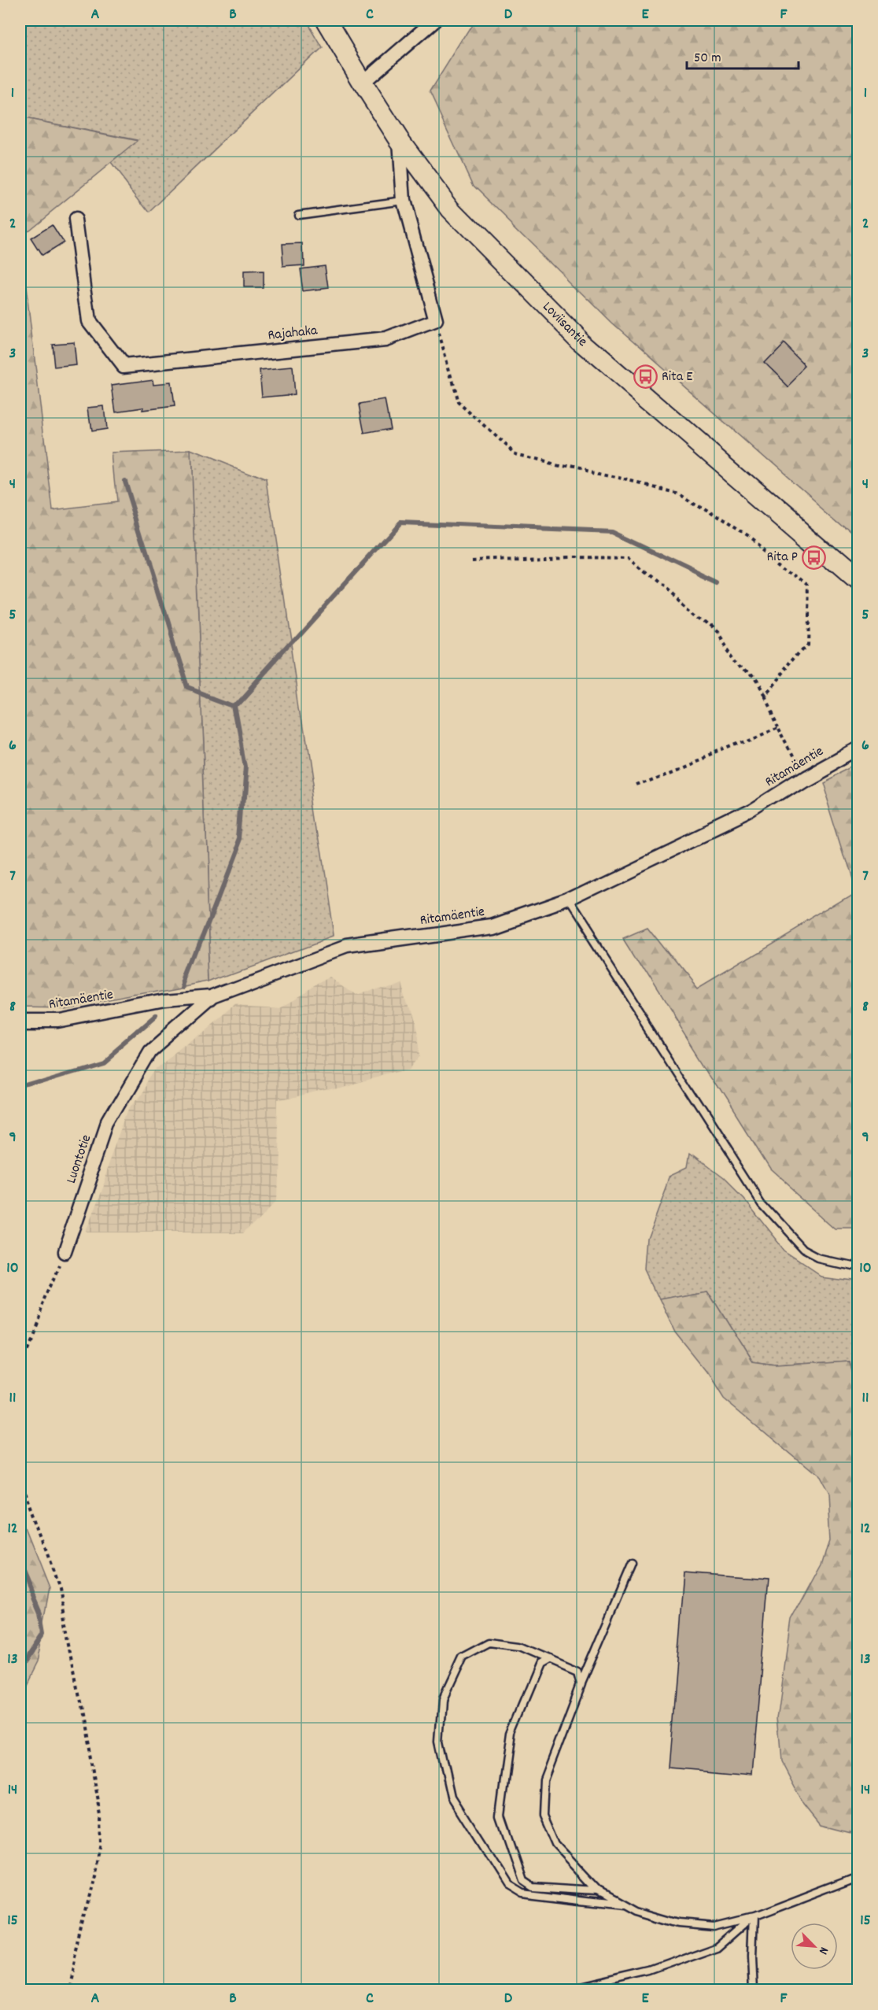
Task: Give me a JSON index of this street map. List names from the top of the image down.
{
  "streets": {
    "main road": ["Loviisantie"],
    "street": ["Rajahaka", "Ritamäentie", "Luontotie"]
  },
  "crossings": [
    ["Ritamäentie", "Luontotie"]
  ],
  "places": {
    "bus stop": ["Rita E", "Rita P"]
  },
  "scale_bar": "50 m",
  "north": "bottom right",
  "grid": {
    "columns": [
      "A",
      "B",
      "C",
      "D",
      "E",
      "F"
    ],
    "rows": [
      "1",
      "2",
      "3",
      "4",
      "5",
      "6",
      "7",
      "8",
      "9",
      "10",
      "11",
      "12",
      "13",
      "14",
      "15"
    ]
  }
}
